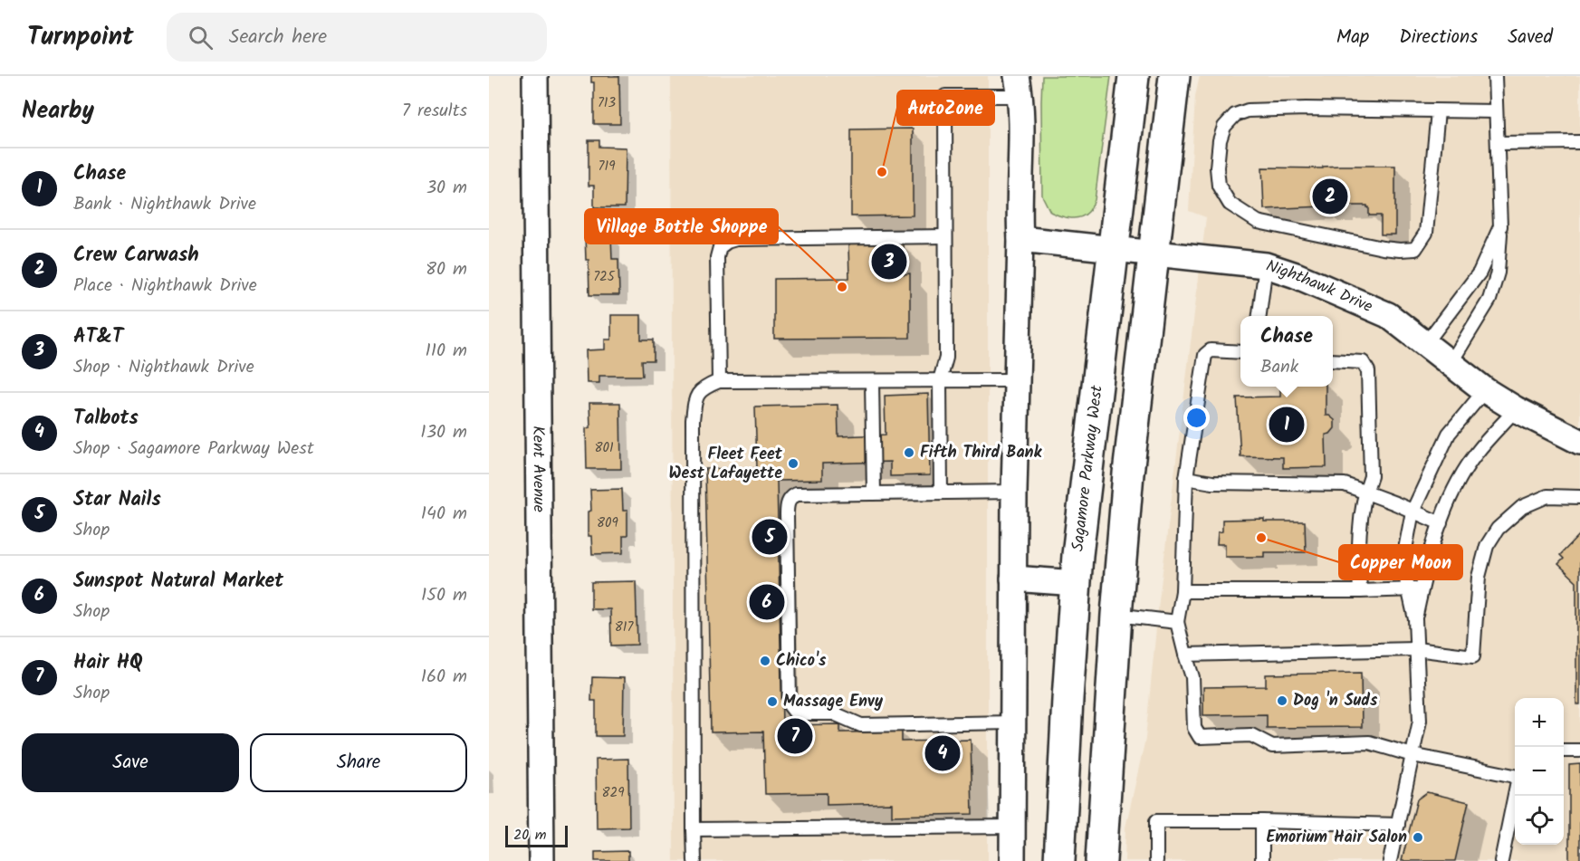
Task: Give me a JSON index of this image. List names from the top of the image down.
{
  "streets": {
    "highway": ["Sagamore Parkway West"],
    "street": ["Nighthawk Drive", "Kent Avenue"]
  },
  "crossings": [
    ["Nighthawk Drive", "Sagamore Parkway West"]
  ],
  "places": [
    "AutoZone",
    "Village Bottle Shoppe",
    "Fifth Third Bank",
    "Fleet Feet West Lafayette",
    "Copper Moon",
    "Chico's",
    "Dog 'n Suds",
    "Massage Envy",
    "Emorium Hair Salon"
  ],
  "house_numbers": [
    "713",
    "719",
    "725",
    "801",
    "809",
    "817",
    "829"
  ],
  "scale_bar": "20 m",
  "page": {
    "header": "Turnpoint",
    "search": "Search here",
    "nav": ["Map", "Directions", "Saved"],
    "heading": ["Nearby", "7 results"],
    "list": [
      {
        "mark": "1",
        "name": "Chase",
        "note": "Bank · Nighthawk Drive",
        "value": "30 m"
      },
      {
        "mark": "2",
        "name": "Crew Carwash",
        "note": "Place · Nighthawk Drive",
        "value": "80 m"
      },
      {
        "mark": "3",
        "name": "AT&T",
        "note": "Shop · Nighthawk Drive",
        "value": "110 m"
      },
      {
        "mark": "4",
        "name": "Talbots",
        "note": "Shop · Sagamore Parkway West",
        "value": "130 m"
      },
      {
        "mark": "5",
        "name": "Star Nails",
        "note": "Shop",
        "value": "140 m"
      },
      {
        "mark": "6",
        "name": "Sunspot Natural Market",
        "note": "Shop",
        "value": "150 m"
      },
      {
        "mark": "7",
        "name": "Hair HQ",
        "note": "Shop",
        "value": "160 m"
      }
    ],
    "pins": [
      "2",
      "3",
      "1",
      "5",
      "6",
      "7",
      "4"
    ],
    "popup": ["Chase", "Bank"],
    "map_buttons": ["+", "−"],
    "buttons": ["Save", "Share"],
    "scale": "20 m"
  }
}
